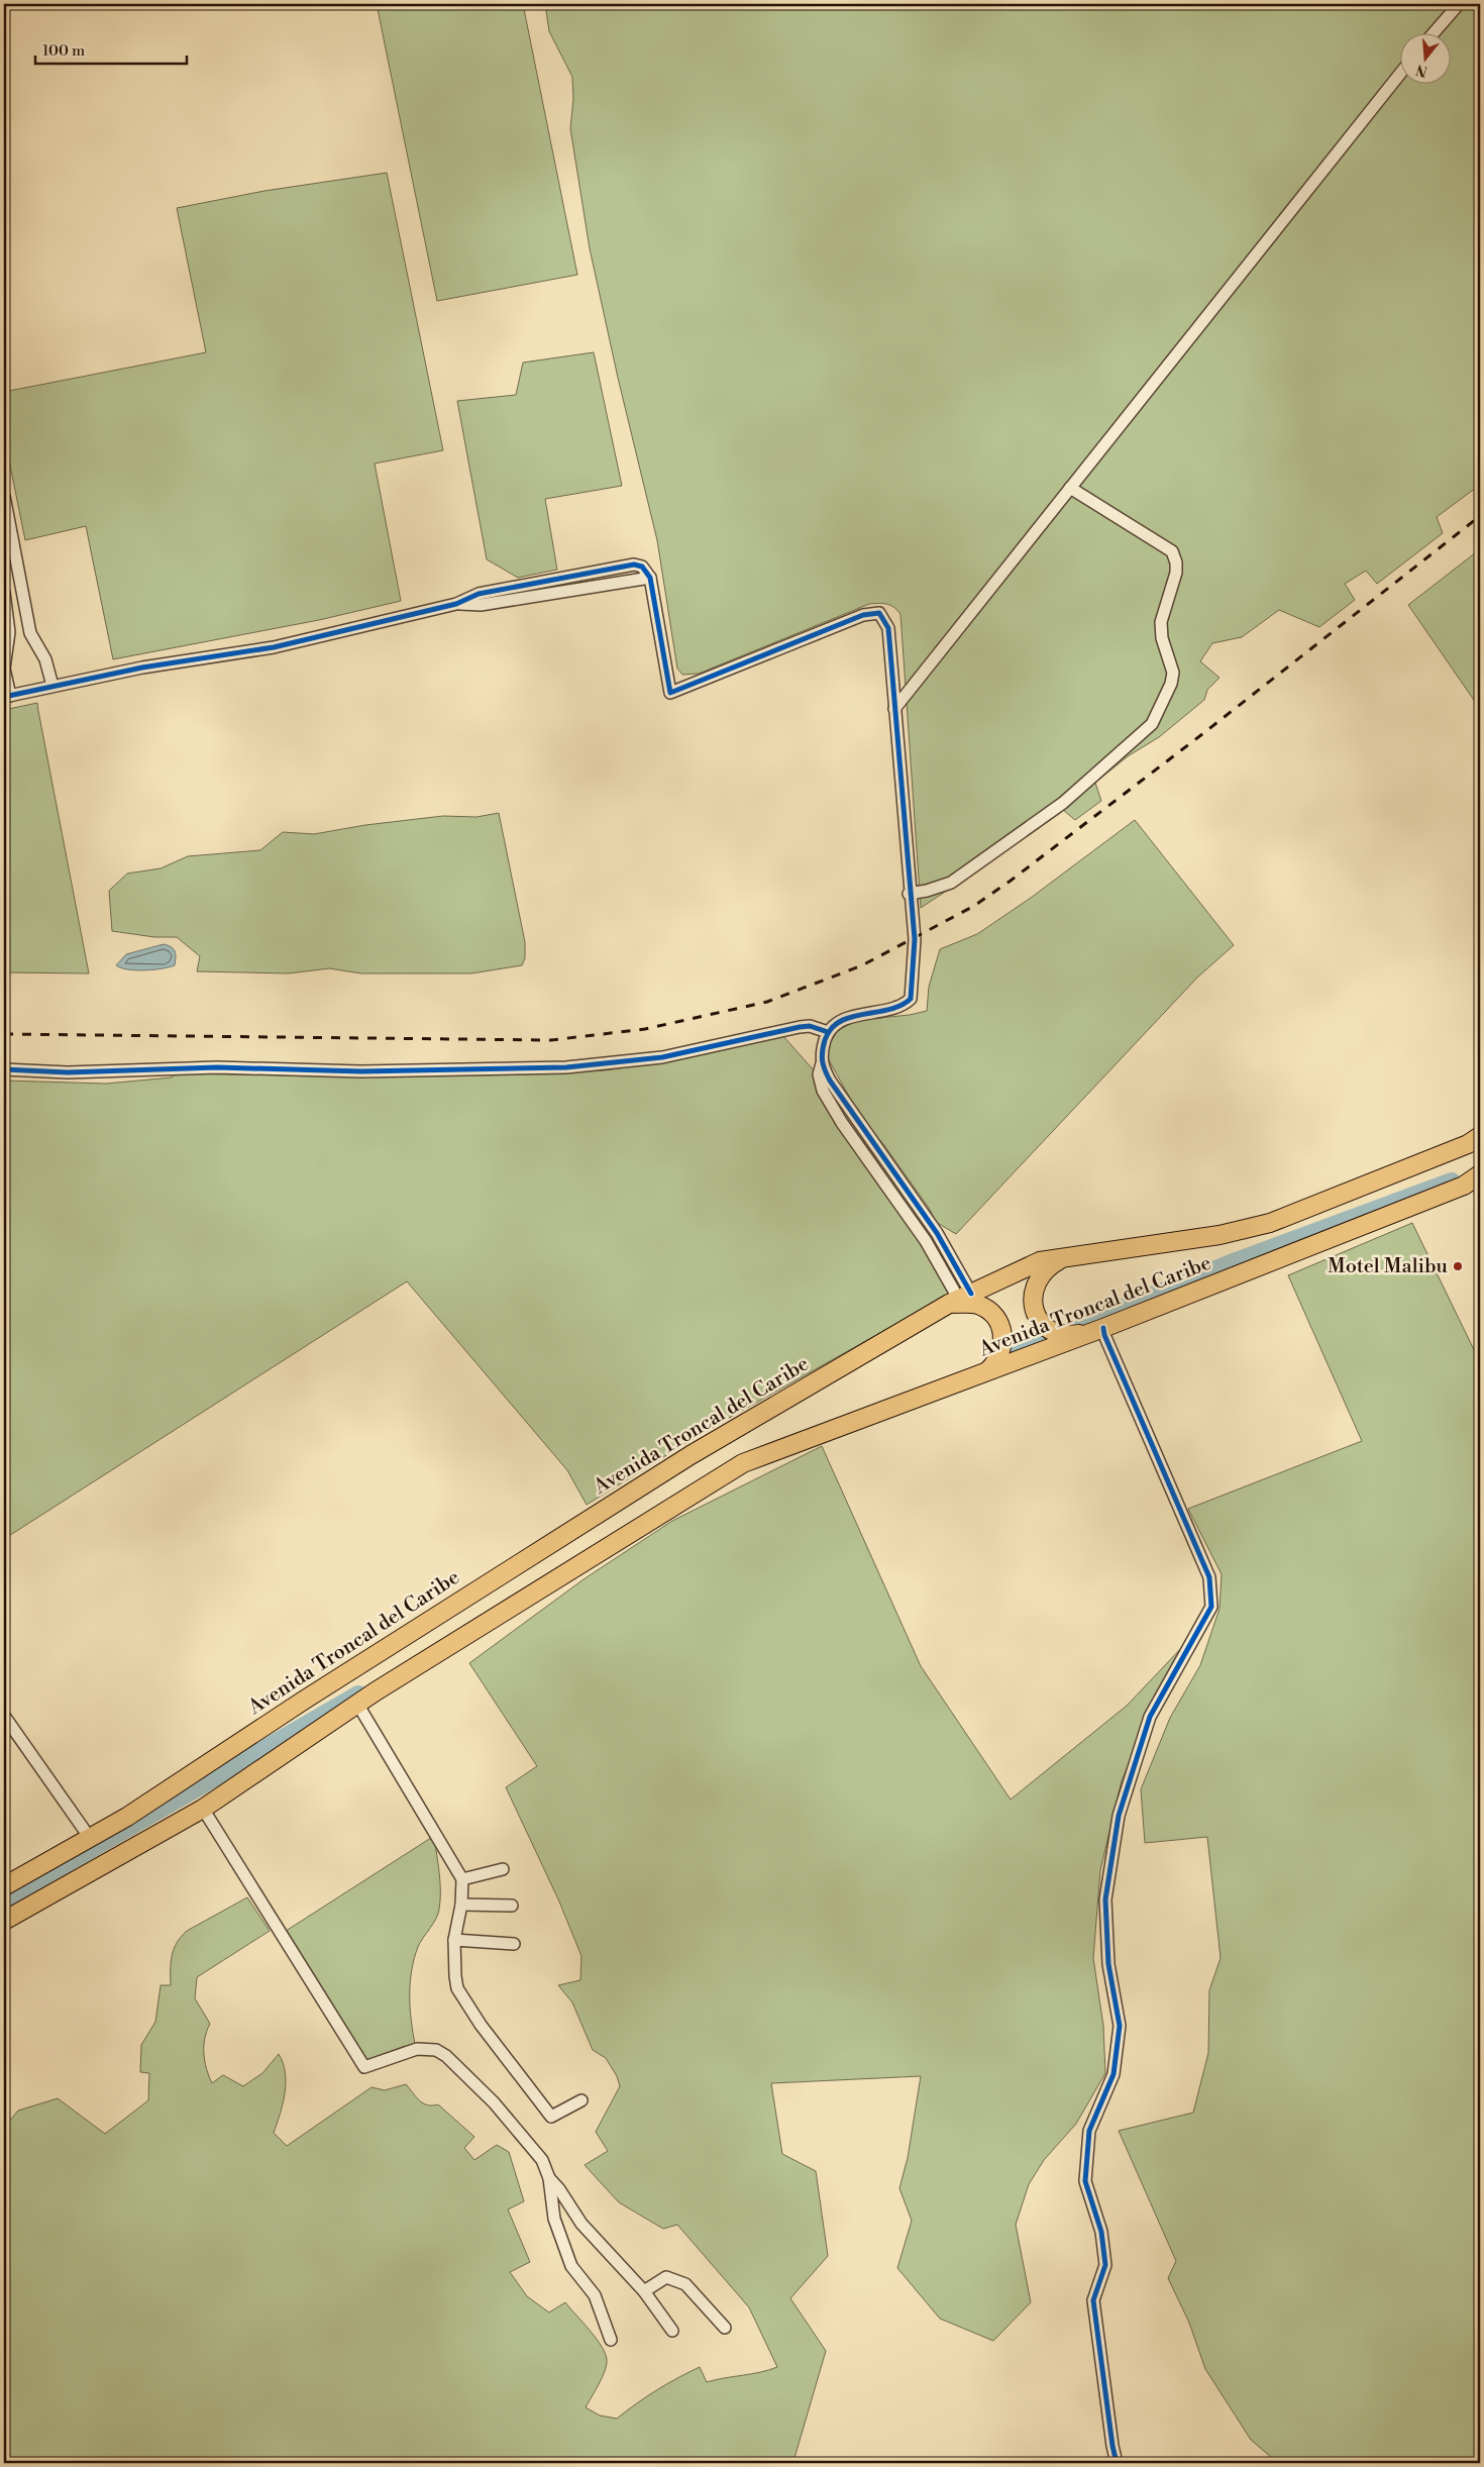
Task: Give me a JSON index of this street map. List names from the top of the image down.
{
  "streets": {
    "highway": ["Avenida Troncal del Caribe"]
  },
  "places": ["Motel Malibu"],
  "scale_bar": "100 m",
  "north": "bottom"
}
